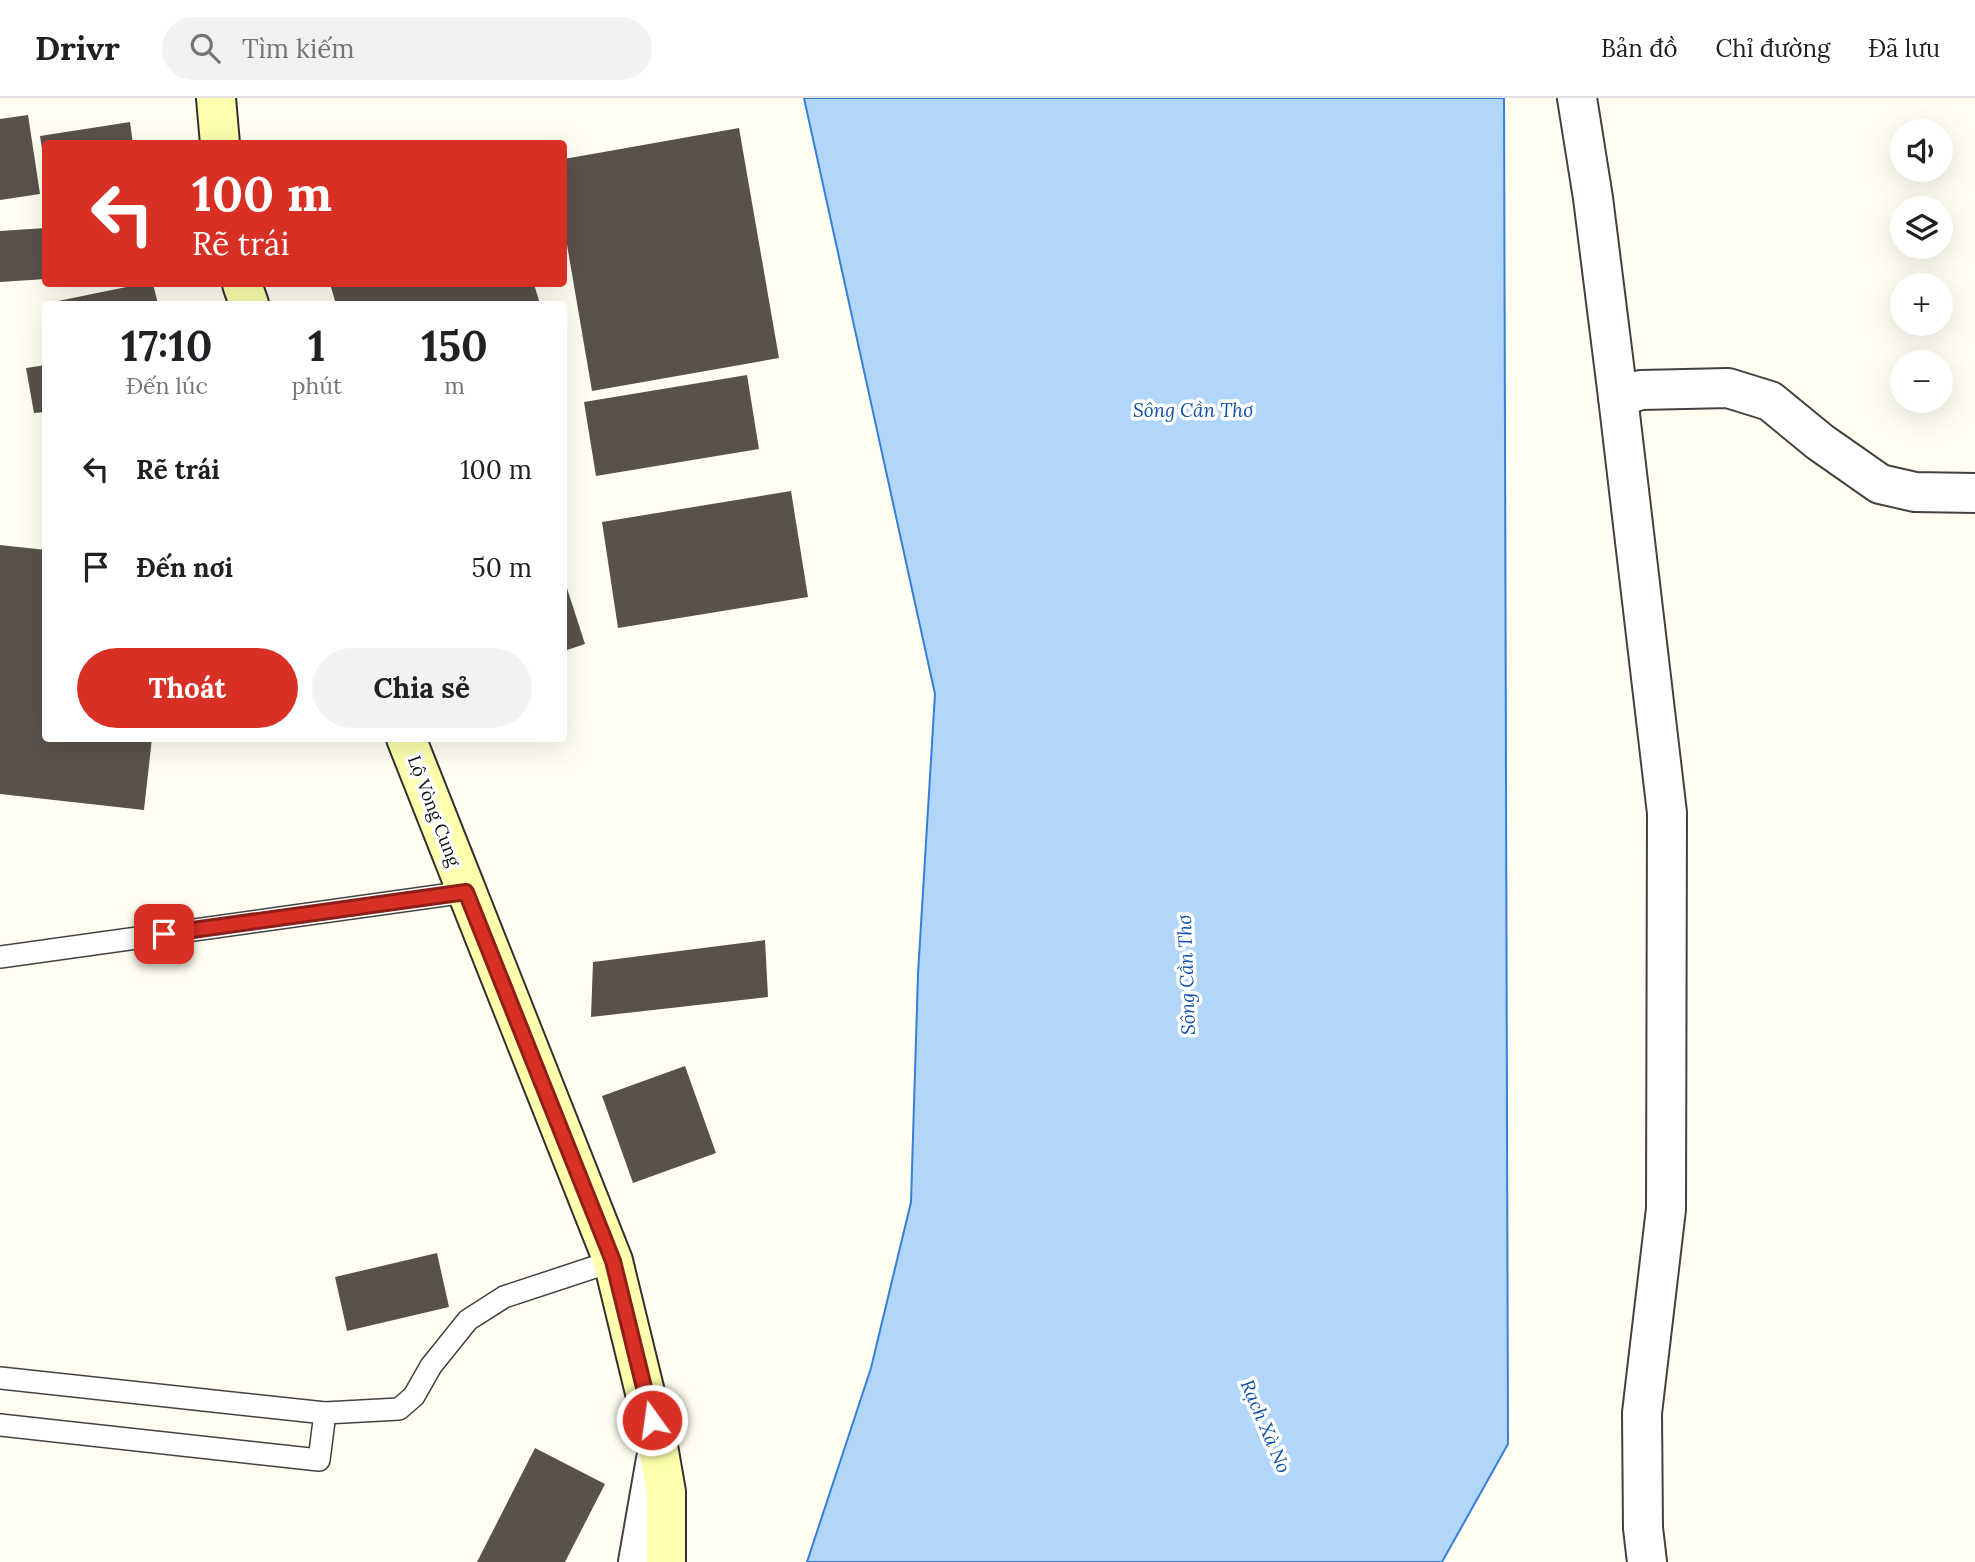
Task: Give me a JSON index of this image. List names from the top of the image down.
{
  "streets": {
    "main road": ["Lộ Vòng Cung"]
  },
  "water": ["Sông Cần Thơ", "Rạch Xà No"],
  "page": {
    "header": "Drivr",
    "search": "Tìm kiếm",
    "nav": ["Bản đồ", "Chỉ đường", "Đã lưu"],
    "map_buttons": ["+", "−"],
    "turn": ["100 m", "Rẽ trái"],
    "eta": [
      "17:10",
      "Đến lúc",
      "1",
      "phút",
      "150",
      "m"
    ],
    "list": [
      {
        "name": "Rẽ trái",
        "value": "100 m"
      },
      {
        "name": "Đến nơi",
        "value": "50 m"
      }
    ],
    "buttons": ["Thoát", "Chia sẻ"]
  }
}
